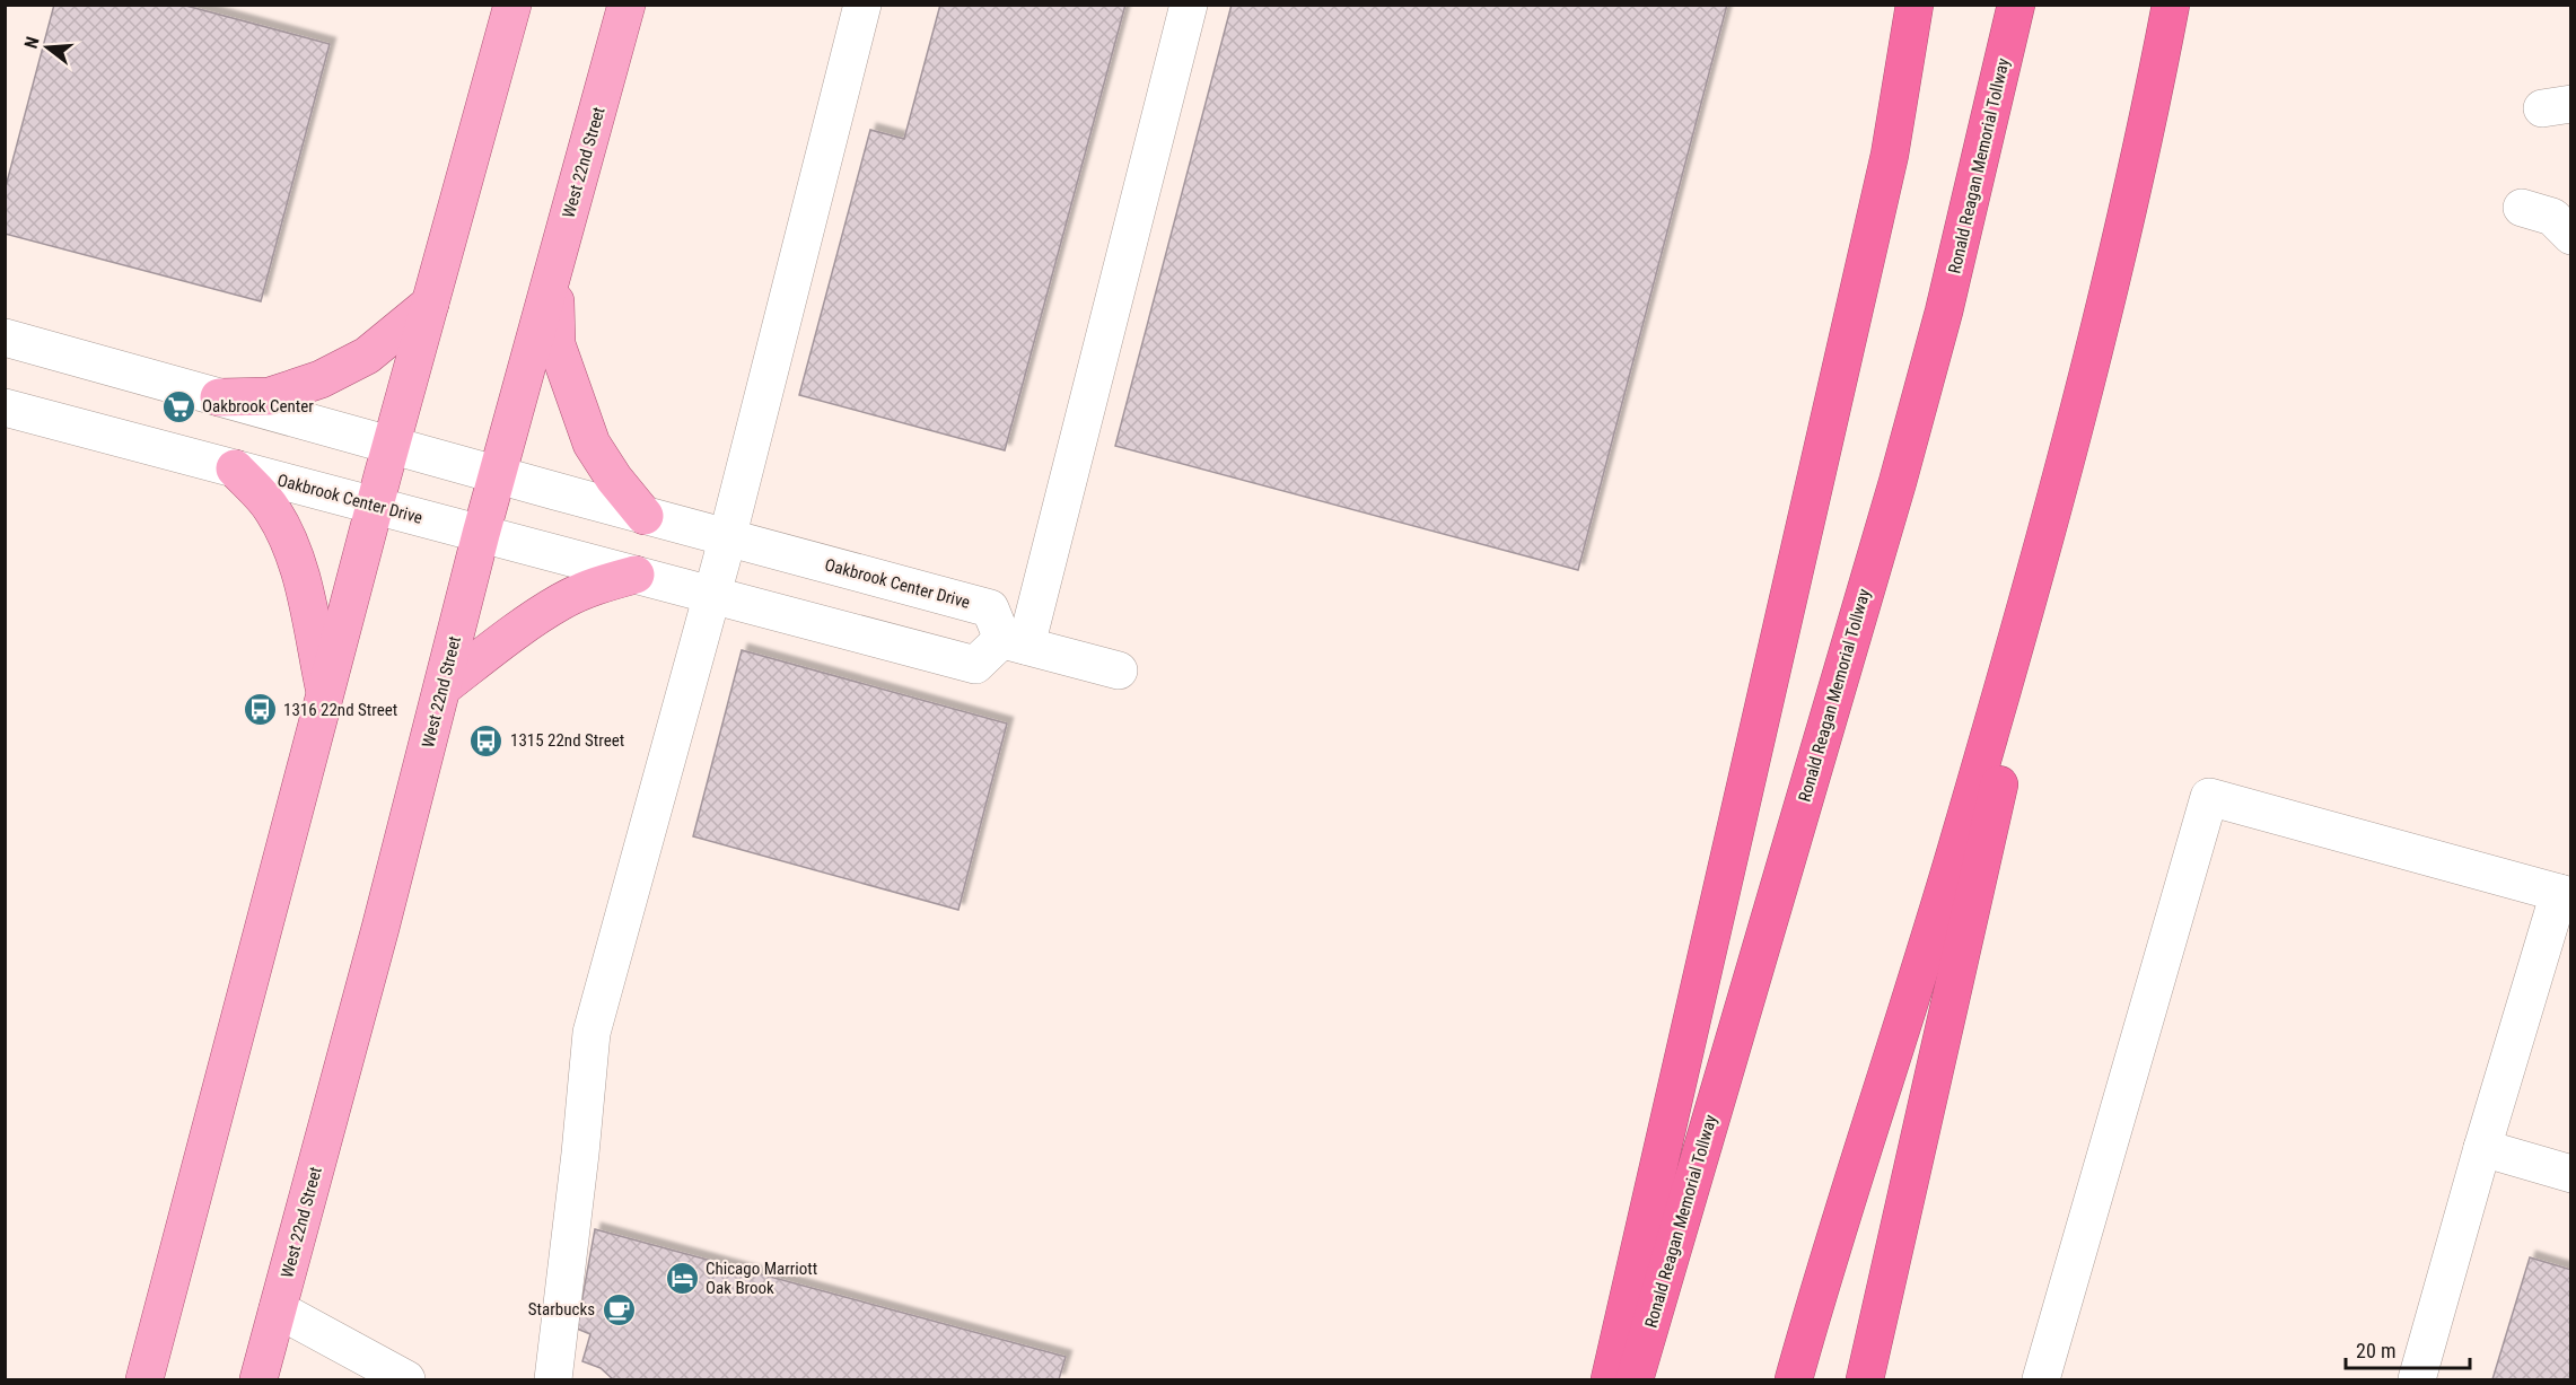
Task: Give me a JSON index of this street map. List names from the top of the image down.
{
  "streets": {
    "highway": ["Ronald Reagan Memorial Tollway"],
    "main road": ["West 22nd Street"],
    "street": ["Oakbrook Center Drive"]
  },
  "crossings": [
    ["West 22nd Street", "Oakbrook Center Drive"]
  ],
  "places": {
    "supermarket": ["Oakbrook Center"],
    "bus stop": ["1316 22nd Street", "1315 22nd Street"],
    "hotel": ["Chicago Marriott Oak Brook"],
    "cafe": ["Starbucks"]
  },
  "scale_bar": "20 m",
  "north": "left"
}
